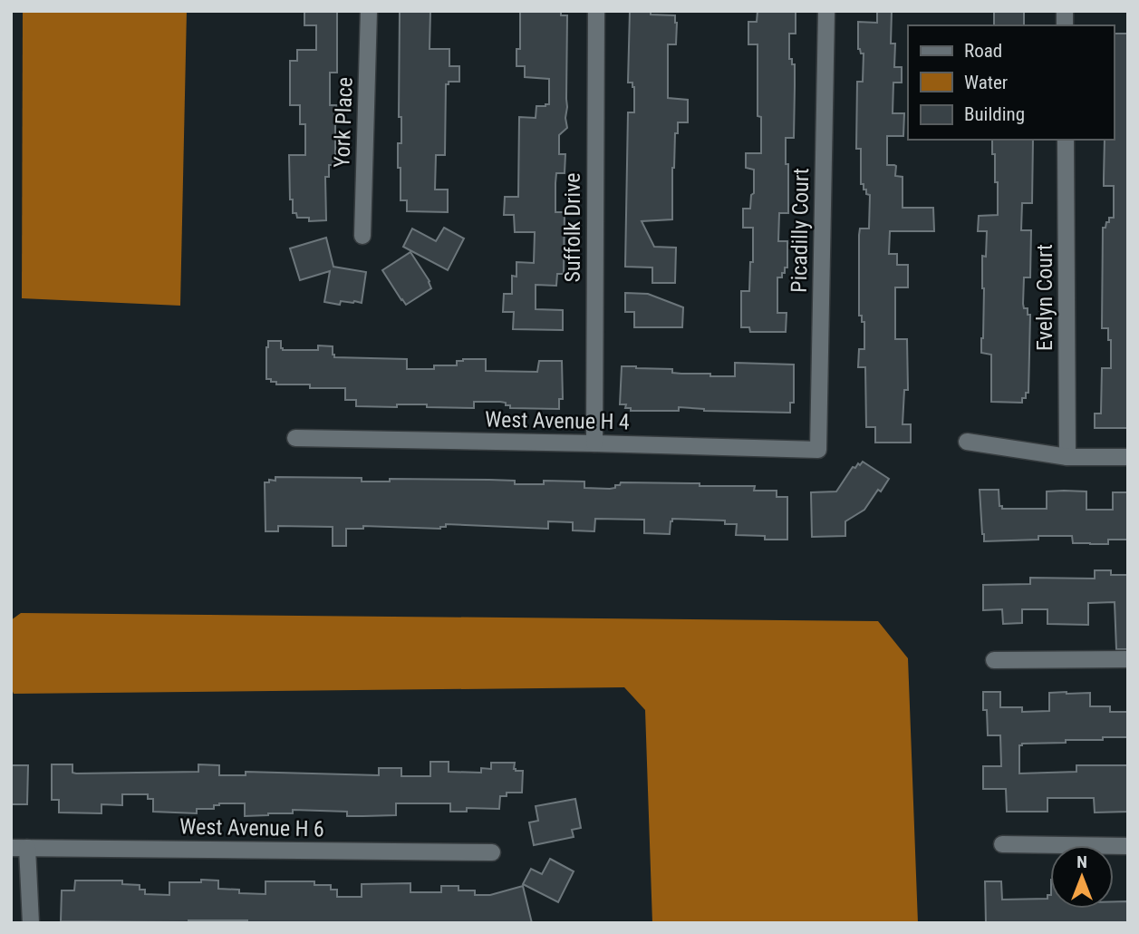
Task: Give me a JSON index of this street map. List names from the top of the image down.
{
  "streets": {
    "street": [
      "York Place",
      "Suffolk Drive",
      "Picadilly Court",
      "Evelyn Court",
      "West Avenue H 4",
      "West Avenue H 6"
    ]
  },
  "crossings": [
    ["Suffolk Drive", "West Avenue H 4"],
    ["Picadilly Court", "West Avenue H 4"]
  ],
  "legend": ["Road", "Water", "Building"],
  "north": "top"
}
